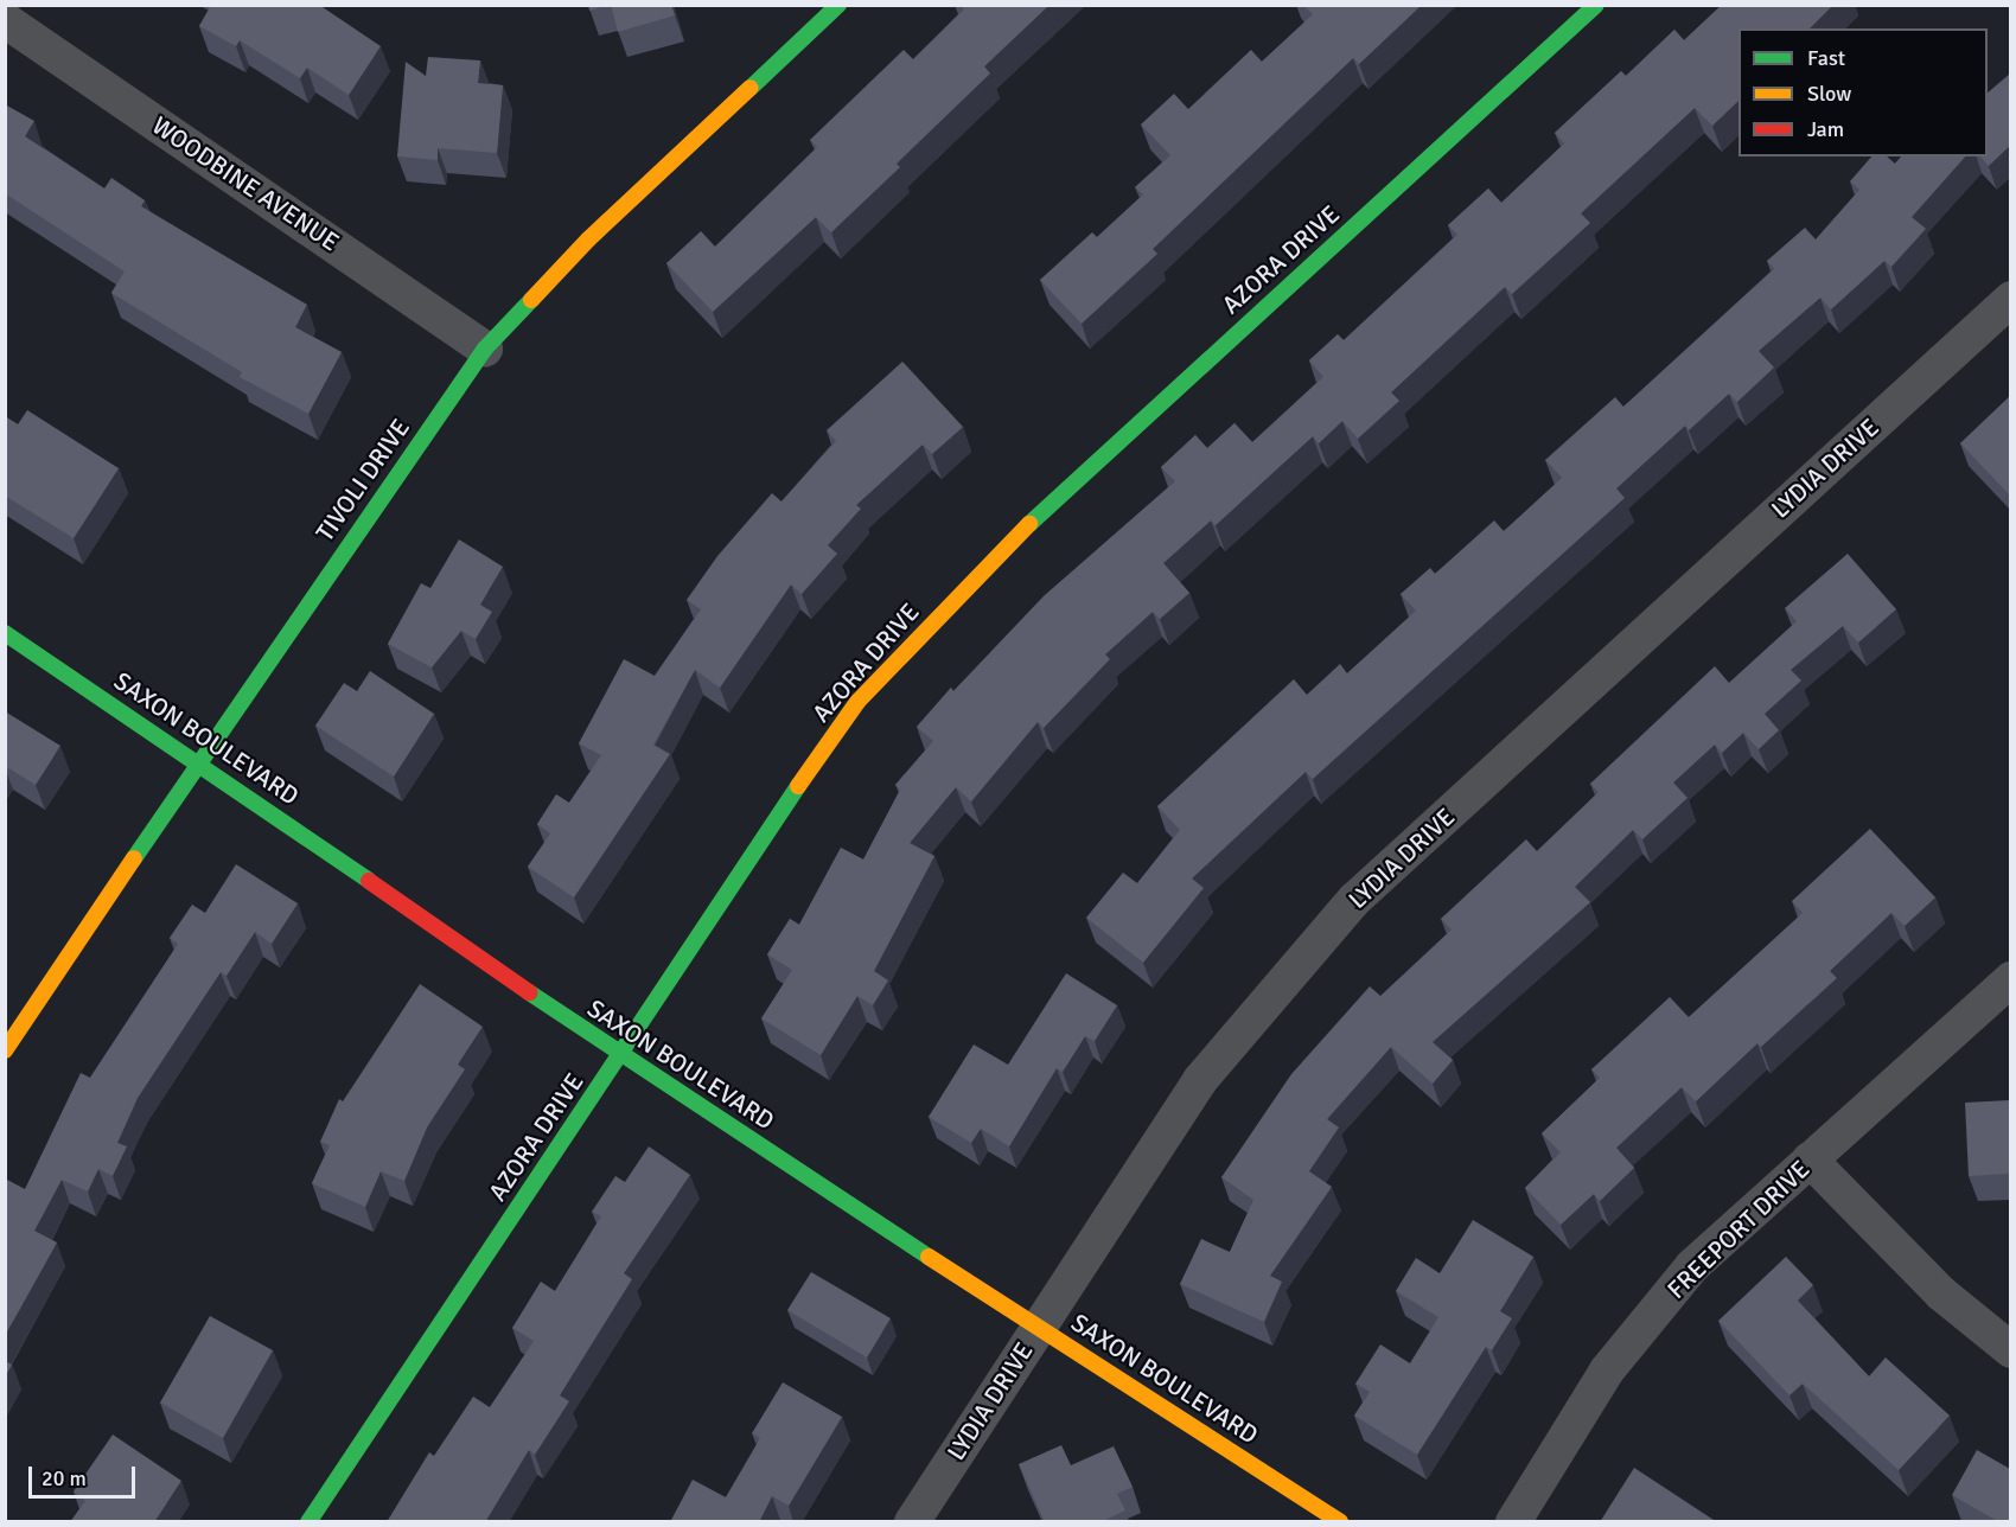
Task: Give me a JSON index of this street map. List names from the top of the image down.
{
  "streets": {
    "street": [
      "WOODBINE AVENUE",
      "AZORA DRIVE",
      "LYDIA DRIVE",
      "TIVOLI DRIVE",
      "SAXON BOULEVARD",
      "FREEPORT DRIVE"
    ]
  },
  "crossings": [
    ["WOODBINE AVENUE", "TIVOLI DRIVE"],
    ["AZORA DRIVE", "SAXON BOULEVARD"],
    ["LYDIA DRIVE", "SAXON BOULEVARD"],
    ["TIVOLI DRIVE", "SAXON BOULEVARD"]
  ],
  "legend": ["Fast", "Slow", "Jam"],
  "scale_bar": "20 m"
}
